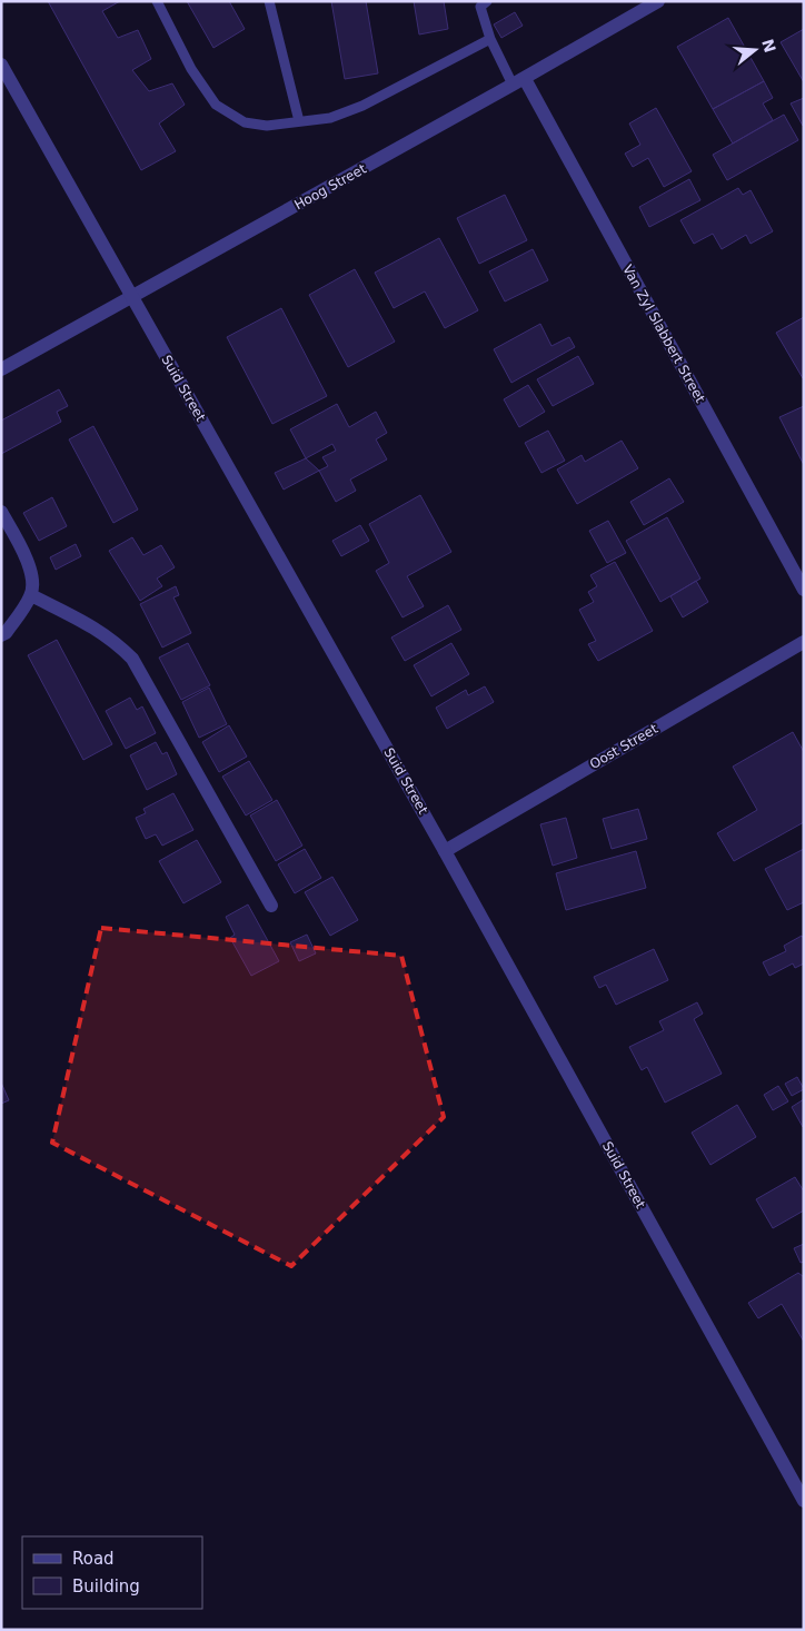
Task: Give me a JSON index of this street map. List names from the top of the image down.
{
  "streets": {
    "street": [
      "Hoog Street",
      "Van Zyl Slabbert Street",
      "Suid Street",
      "Oost Street"
    ]
  },
  "crossings": [
    ["Hoog Street", "Van Zyl Slabbert Street"],
    ["Hoog Street", "Suid Street"],
    ["Suid Street", "Oost Street"]
  ],
  "legend": ["Road", "Building"],
  "north": "right"
}
